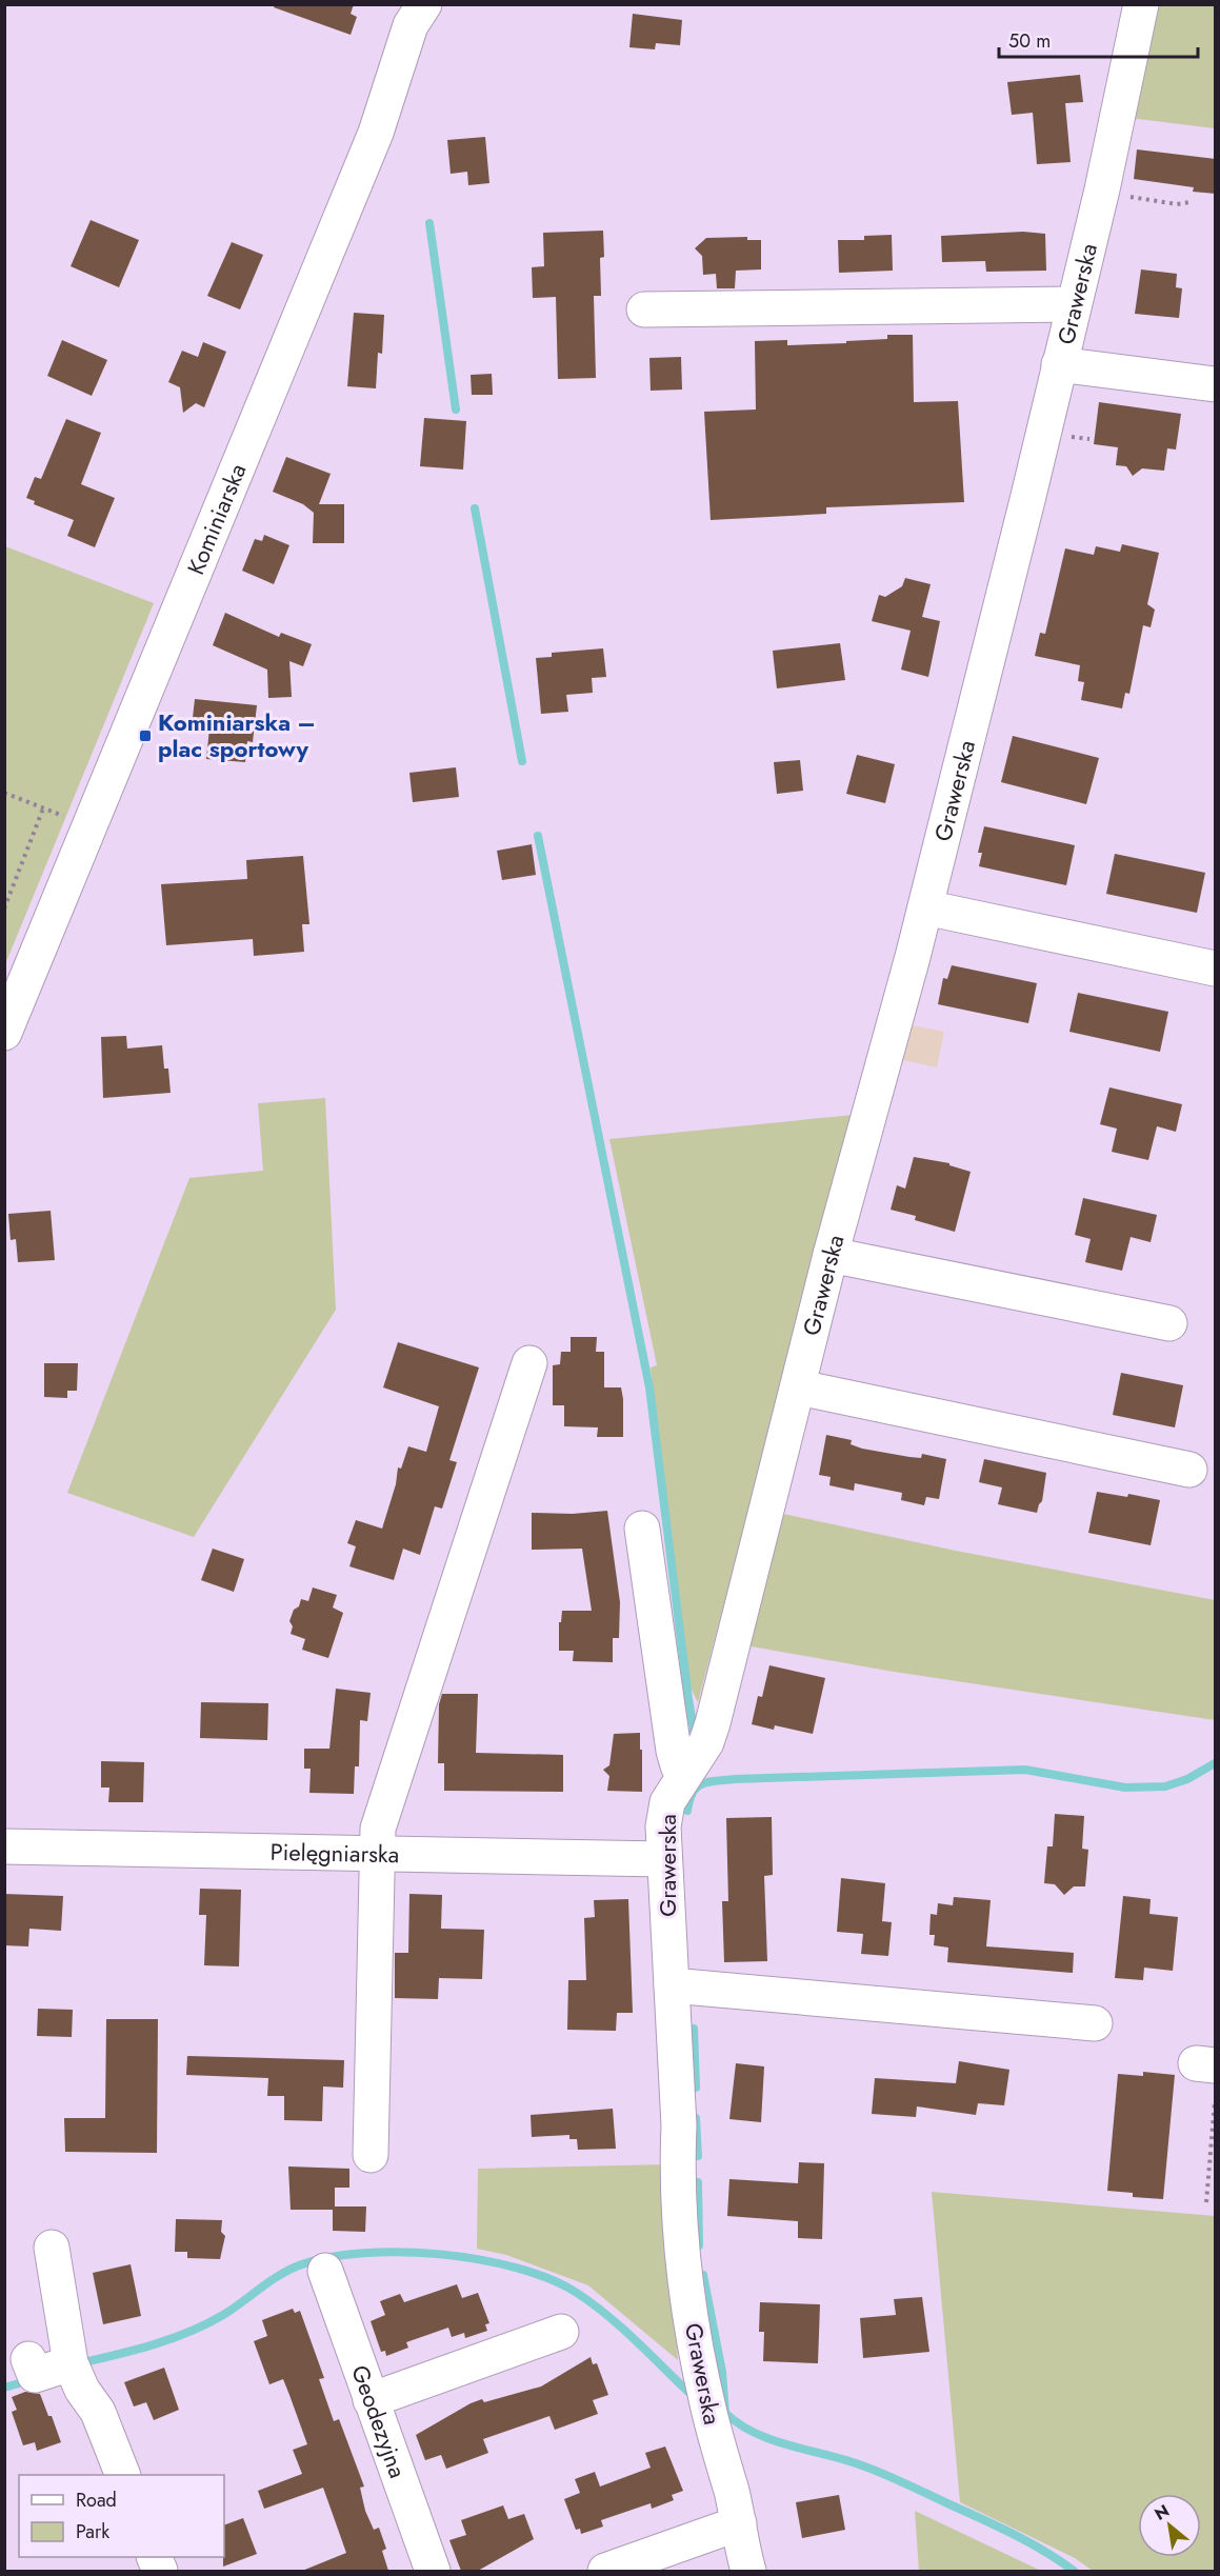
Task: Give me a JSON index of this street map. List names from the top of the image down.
{
  "streets": {
    "street": [
      "Grawerska",
      "Kominiarska",
      "Pielęgniarska",
      "Geodezyjna"
    ]
  },
  "crossings": [
    ["Grawerska", "Pielęgniarska"]
  ],
  "places": {
    "transit": ["Kominiarska – plac sportowy"]
  },
  "legend": ["Road", "Park"],
  "scale_bar": "50 m",
  "north": "top left"
}
